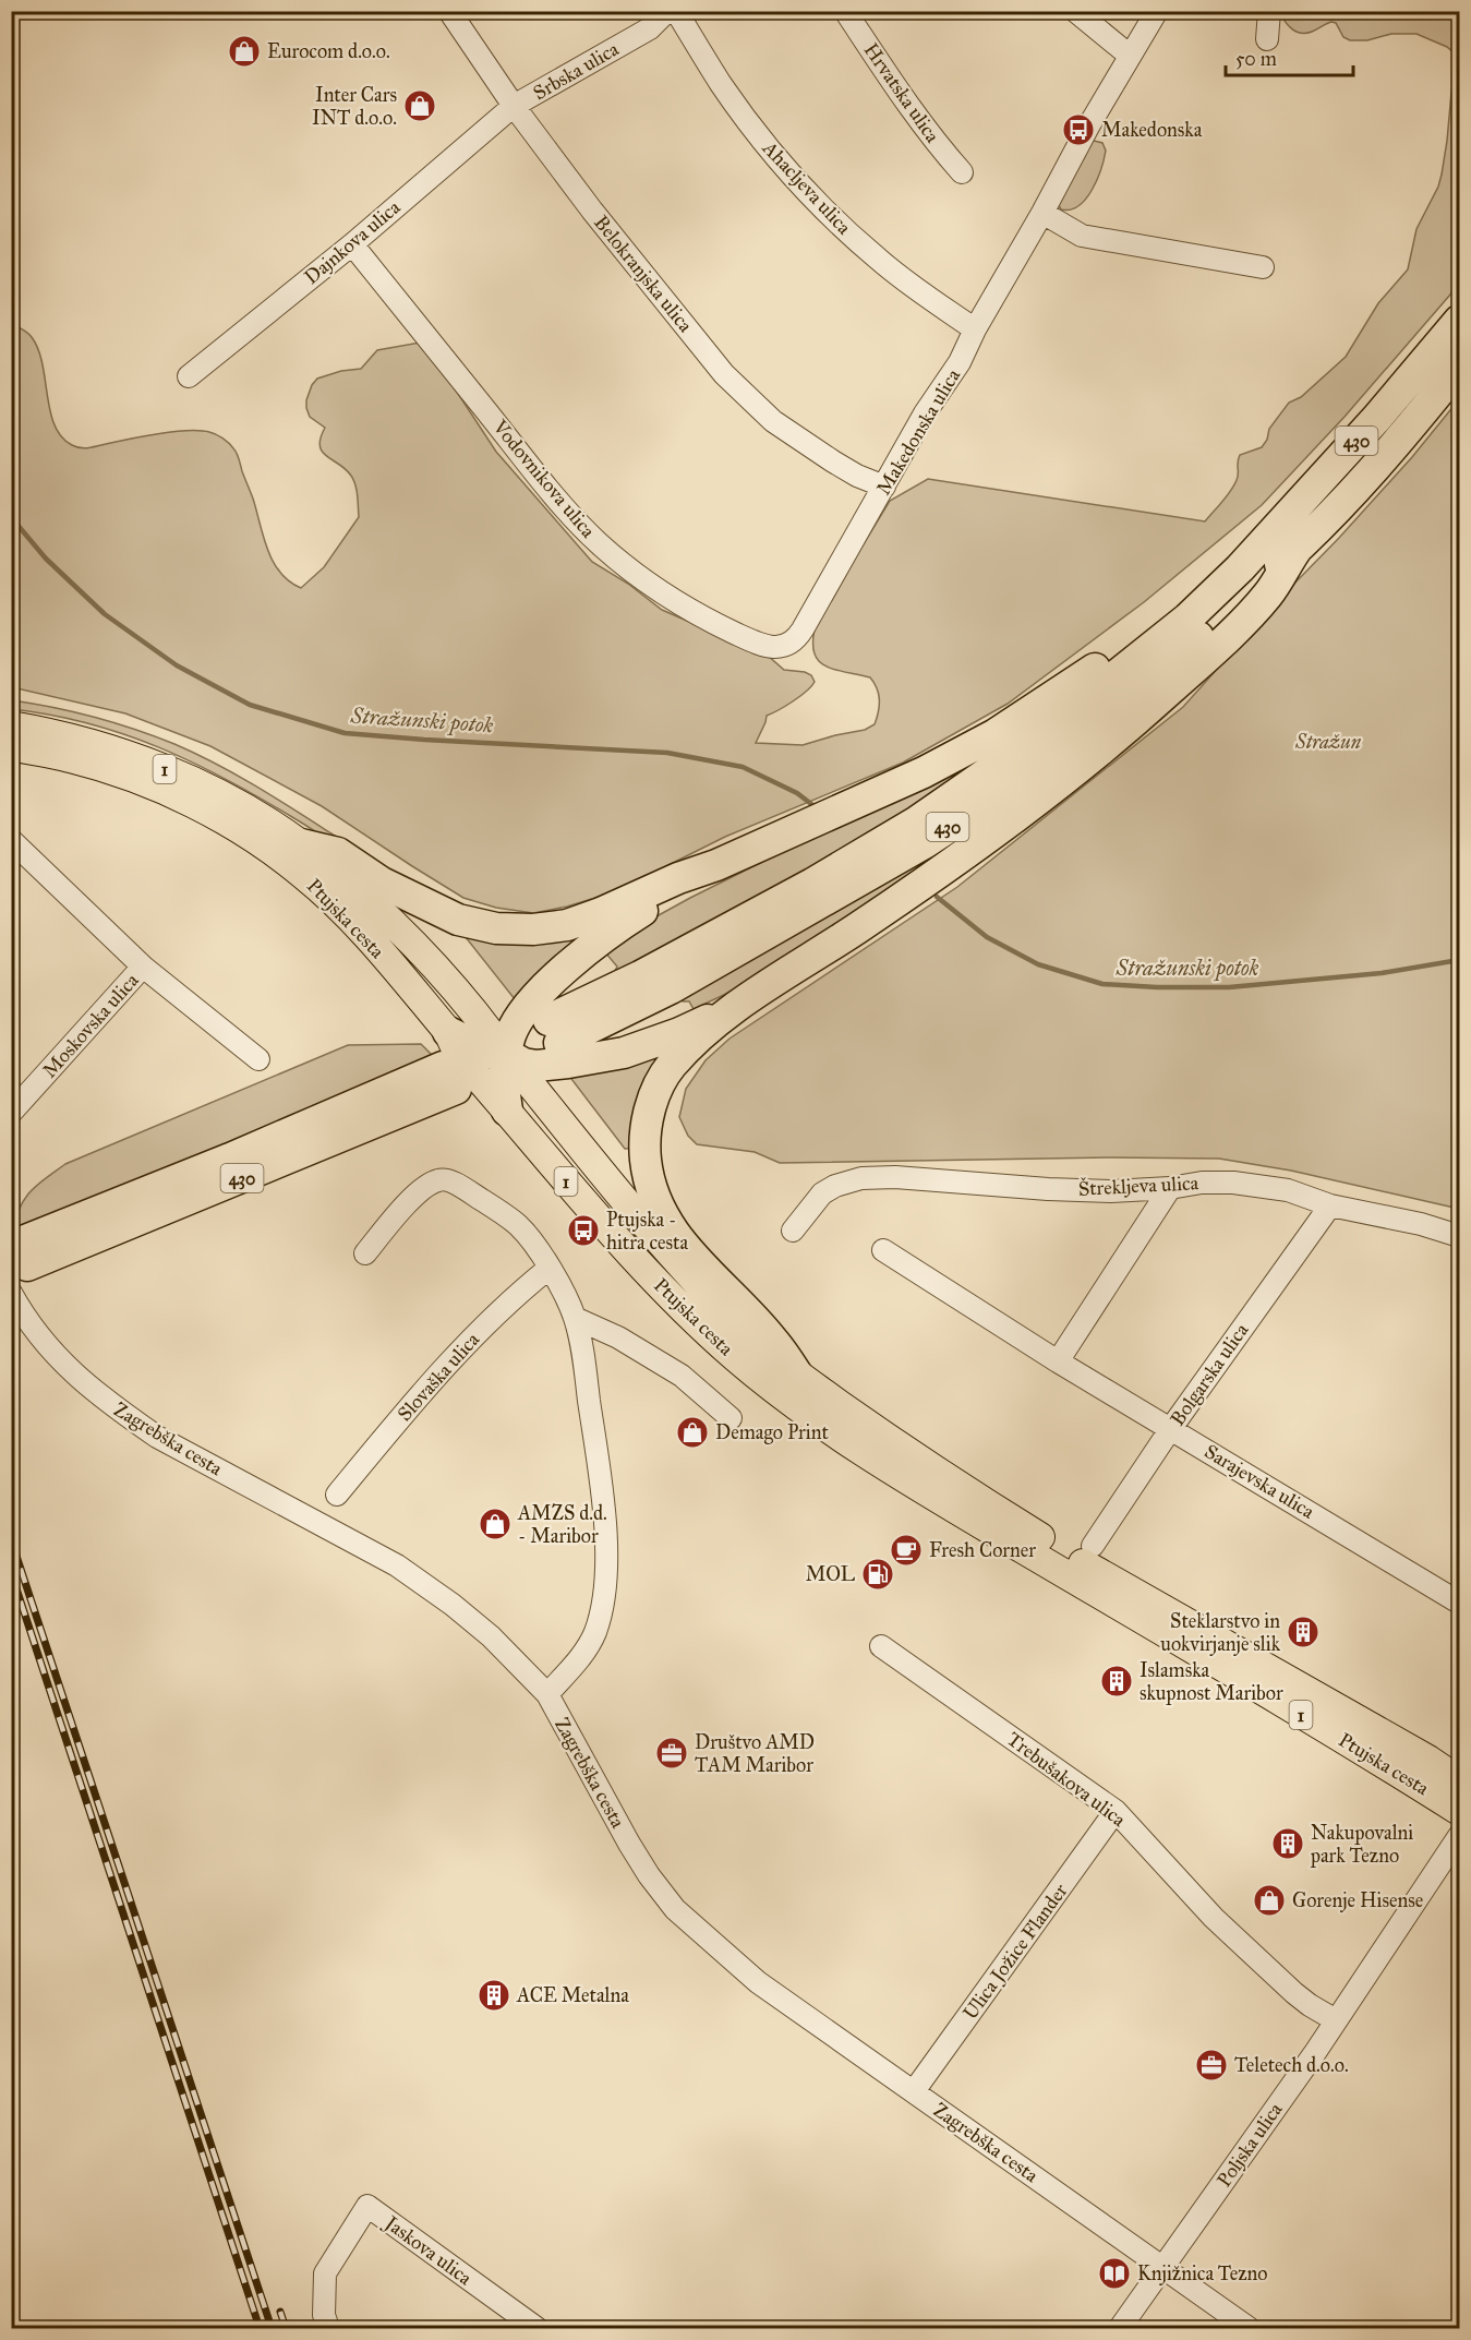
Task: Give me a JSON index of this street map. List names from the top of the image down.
{
  "streets": {
    "highway": ["430"],
    "main road": ["1", "Ptujska cesta"],
    "street": [
      "Srbska ulica",
      "Hrvatska ulica",
      "Ahacljeva ulica",
      "Dajnkova ulica",
      "Belokranjska ulica",
      "Makedonska ulica",
      "Vodovnikova ulica",
      "Moskovska ulica",
      "Štrekljeva ulica",
      "Bolgarska ulica",
      "Slovaška ulica",
      "Zagrebška cesta",
      "Sarajevska ulica",
      "Trebušakova ulica",
      "Ulica Jožice Flander",
      "Poljska ulica",
      "Jaskova ulica"
    ]
  },
  "crossings": [
    ["Srbska ulica", "Dajnkova ulica"],
    ["Srbska ulica", "Belokranjska ulica"],
    ["Ahacljeva ulica", "Makedonska ulica"],
    ["Dajnkova ulica", "Belokranjska ulica"],
    ["Dajnkova ulica", "Vodovnikova ulica"],
    ["Belokranjska ulica", "Makedonska ulica"],
    ["Makedonska ulica", "Vodovnikova ulica"],
    ["Štrekljeva ulica", "Bolgarska ulica"],
    ["Bolgarska ulica", "Sarajevska ulica"],
    ["Zagrebška cesta", "Ulica Jožice Flander"],
    ["Zagrebška cesta", "Poljska ulica"],
    ["Trebušakova ulica", "Ulica Jožice Flander"],
    ["Trebušakova ulica", "Poljska ulica"]
  ],
  "water": ["Stražunski potok"],
  "parks": ["Stražun"],
  "places": {
    "shop": [
      "Eurocom d.o.o.",
      "Inter Cars INT d.o.o.",
      "Demago Print",
      "AMZS d.d. - Maribor",
      "Gorenje Hisense"
    ],
    "bus stop": ["Makedonska", "Ptujska - hitra cesta"],
    "cafe": ["Fresh Corner"],
    "fuel station": ["MOL"],
    "building": [
      "Steklarstvo in uokvirjanje slik",
      "Islamska skupnost Maribor",
      "Nakupovalni park Tezno",
      "ACE Metalna"
    ],
    "office": ["Društvo AMD TAM Maribor", "Teletech d.o.o."],
    "library": ["Knjižnica Tezno"]
  },
  "scale_bar": "50 m"
}
